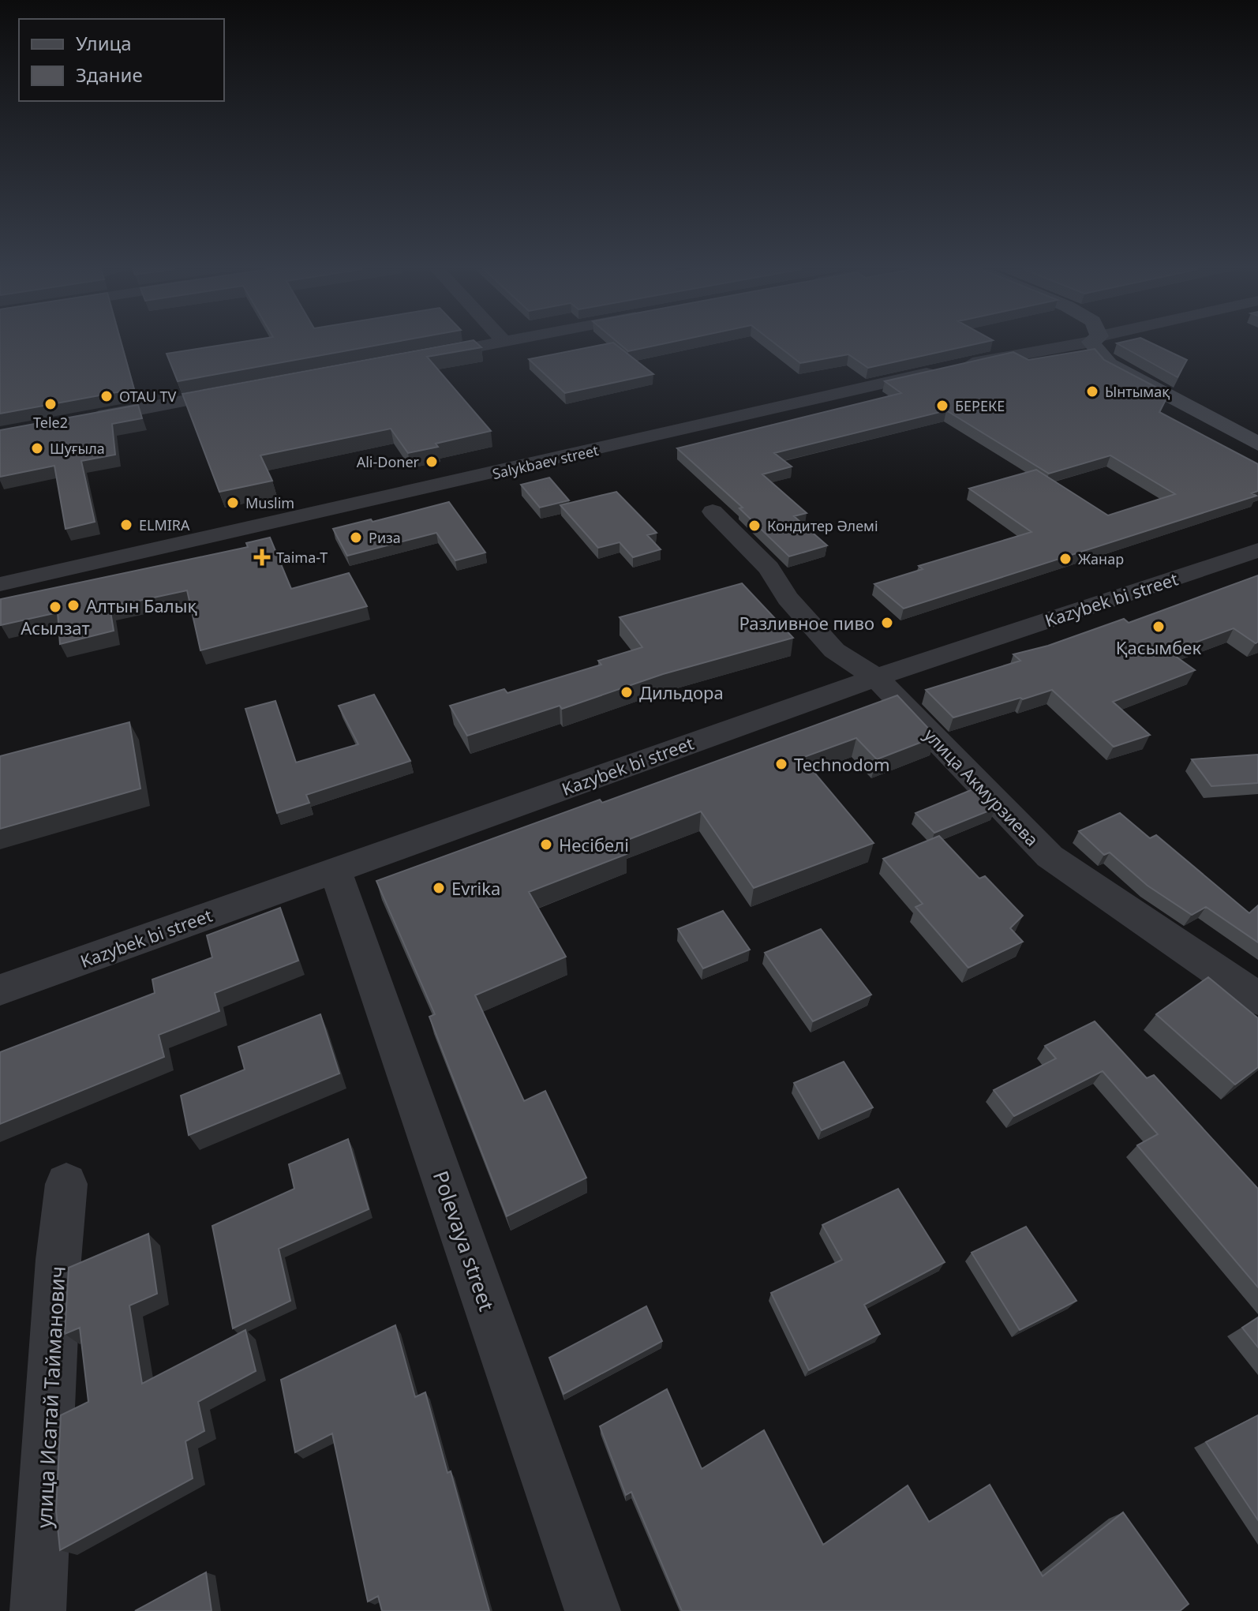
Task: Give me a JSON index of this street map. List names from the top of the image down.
{
  "streets": {
    "street": [
      "Salykbaev street",
      "Kazybek bi street",
      "улица Акмурзиева",
      "Polevaya street",
      "улица Исатай Тайманович"
    ]
  },
  "crossings": [
    ["Kazybek bi street", "улица Акмурзиева"],
    ["Kazybek bi street", "Polevaya street"]
  ],
  "places": {
    "other": [
      "Ынтымақ",
      "OTAU TV",
      "Tele2",
      "БЕРЕКЕ",
      "Шуғыла",
      "Ali-Doner",
      "Muslim",
      "ELMIRA",
      "Кондитер Әлемі",
      "Риза",
      "Жанар",
      "Алтын Балық",
      "Асылзат",
      "Разливное пиво",
      "Қасымбек",
      "Дильдора",
      "Technodom",
      "Несібелі",
      "Evrika"
    ],
    "health": ["Taima-T"]
  },
  "legend": ["Улица", "Здание"]
}
